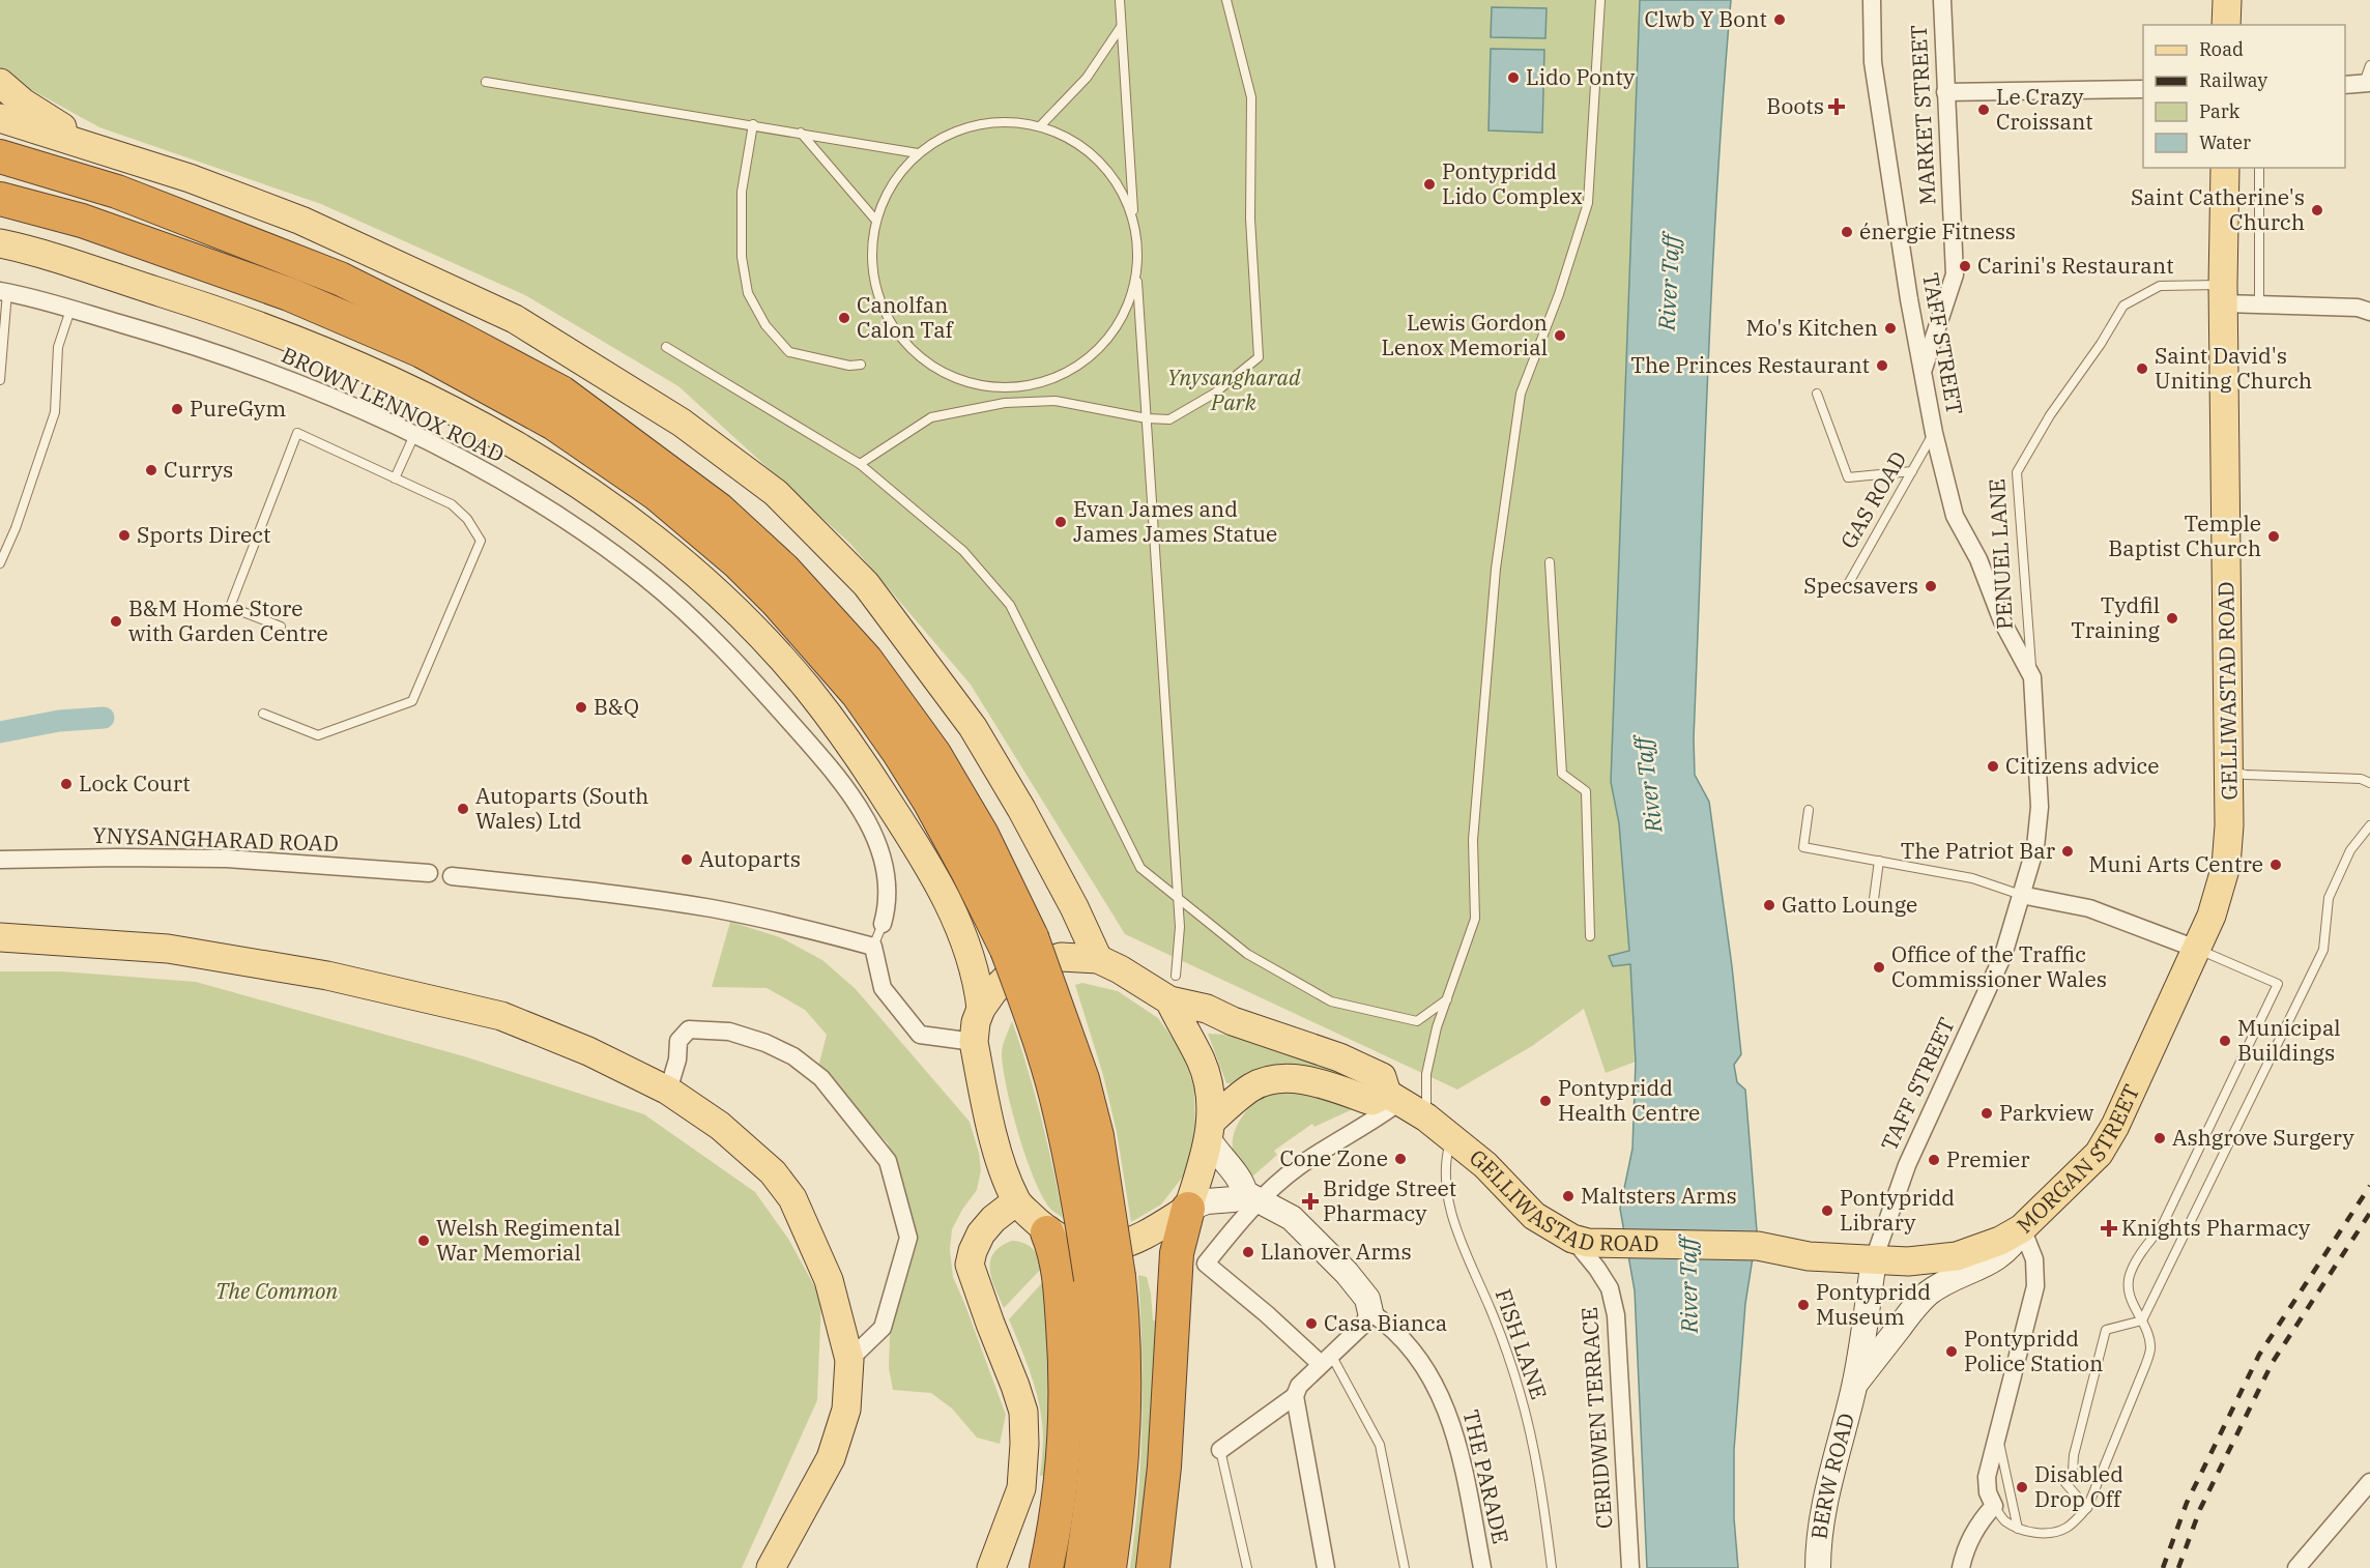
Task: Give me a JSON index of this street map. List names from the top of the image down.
{
  "streets": {
    "main road": ["GELLIWASTAD ROAD", "MORGAN STREET", "BERW ROAD"],
    "street": [
      "MARKET STREET",
      "TAFF STREET",
      "BROWN LENNOX ROAD",
      "PENUEL LANE",
      "YNYSANGHARAD ROAD",
      "CERIDWEN TERRACE",
      "THE PARADE"
    ],
    "lane": ["GAS ROAD", "FISH LANE"]
  },
  "crossings": [
    ["MARKET STREET", "TAFF STREET"],
    ["TAFF STREET", "GAS ROAD"],
    ["TAFF STREET", "PENUEL LANE"],
    ["TAFF STREET", "GELLIWASTAD ROAD"],
    ["TAFF STREET", "MORGAN STREET"],
    ["TAFF STREET", "BERW ROAD"],
    ["PENUEL LANE", "GELLIWASTAD ROAD"],
    ["GELLIWASTAD ROAD", "MORGAN STREET"],
    ["GELLIWASTAD ROAD", "FISH LANE"],
    ["GELLIWASTAD ROAD", "CERIDWEN TERRACE"],
    ["GELLIWASTAD ROAD", "BERW ROAD"],
    ["MORGAN STREET", "BERW ROAD"]
  ],
  "water": ["River Taff"],
  "parks": ["Ynysangharad Park", "The Common"],
  "places": {
    "other": [
      "Clwb Y Bont",
      "Lido Ponty",
      "Le Crazy Croissant",
      "Pontypridd Lido Complex",
      "Saint Catherine's Church",
      "énergie Fitness",
      "Carini's Restaurant",
      "Canolfan Calon Taf",
      "Mo's Kitchen",
      "Lewis Gordon Lenox Memorial",
      "The Princes Restaurant",
      "Saint David's Uniting Church",
      "PureGym",
      "Currys",
      "Evan James and James James Statue",
      "Sports Direct",
      "Temple Baptist Church",
      "Specsavers",
      "Tydfil Training",
      "B&M Home Store with Garden Centre",
      "B&Q",
      "Citizens advice",
      "Lock Court",
      "Autoparts (South Wales) Ltd",
      "The Patriot Bar",
      "Autoparts",
      "Muni Arts Centre",
      "Gatto Lounge",
      "Office of the Traffic Commissioner Wales",
      "Municipal Buildings",
      "Pontypridd Health Centre",
      "Parkview",
      "Ashgrove Surgery",
      "Cone Zone",
      "Premier",
      "Maltsters Arms",
      "Pontypridd Library",
      "Welsh Regimental War Memorial",
      "Llanover Arms",
      "Pontypridd Museum",
      "Casa Bianca",
      "Pontypridd Police Station",
      "Disabled Drop Off"
    ],
    "health": ["Boots", "Bridge Street Pharmacy", "Knights Pharmacy"]
  },
  "legend": [
    "Road",
    "Railway",
    "Park",
    "Water"
  ]
}
